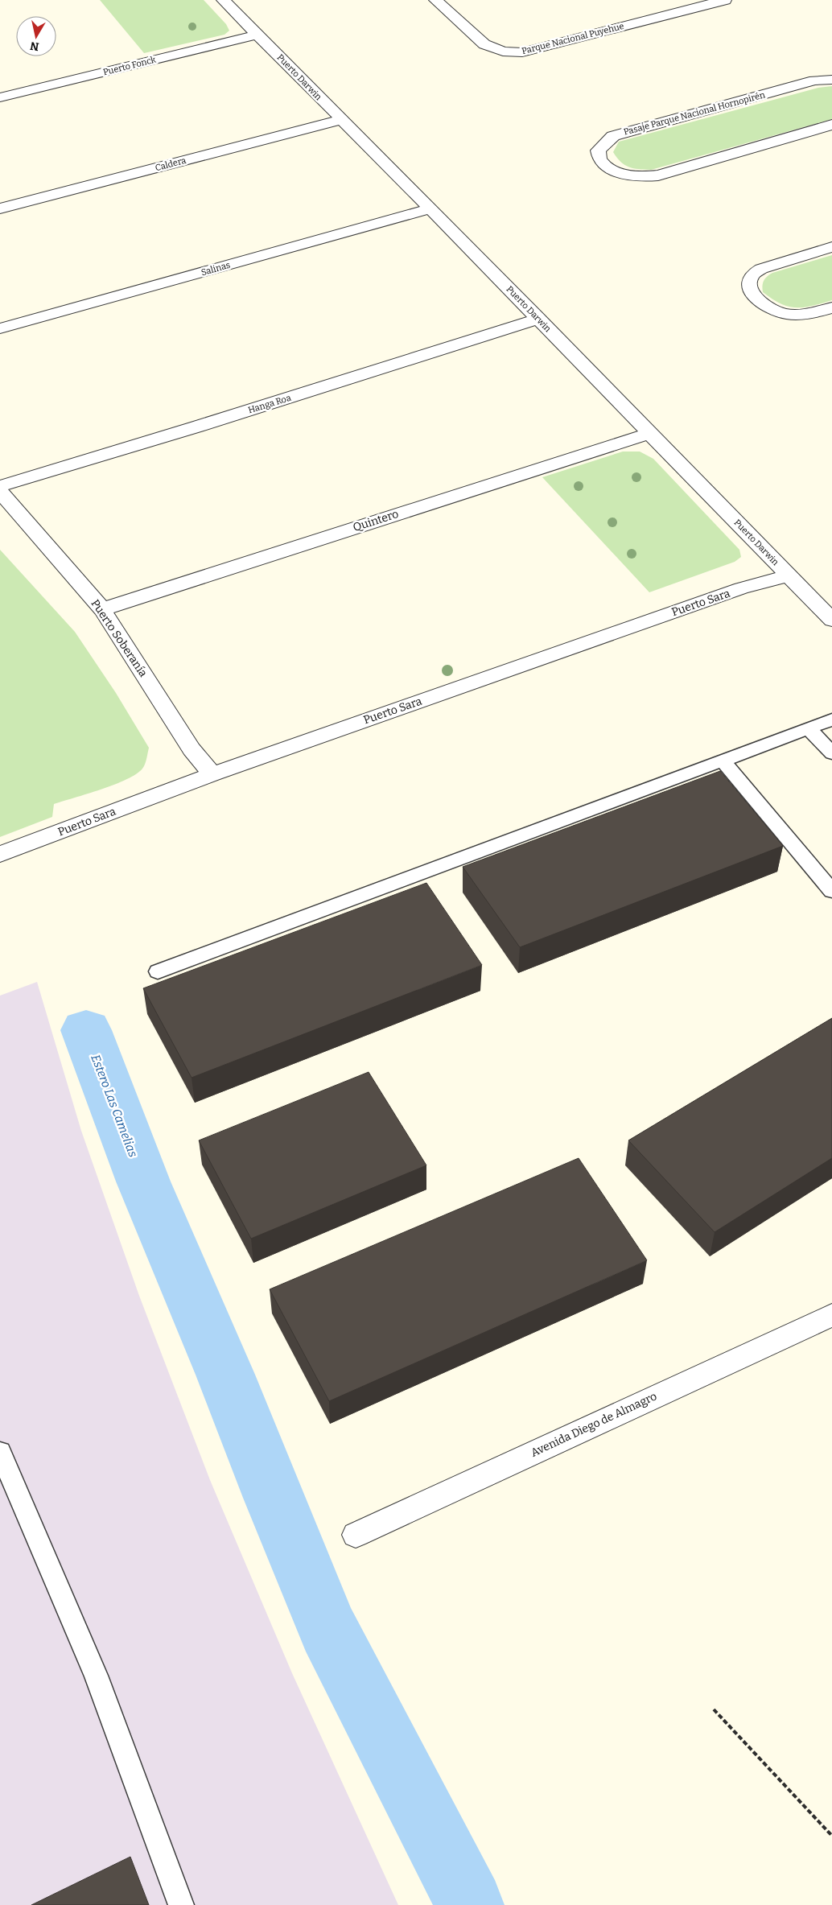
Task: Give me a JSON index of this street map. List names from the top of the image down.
{
  "streets": {
    "street": [
      "Parque Nacional Puyehue",
      "Puerto Fonck",
      "Puerto Darwin",
      "Pasaje Parque Nacional Hornopirén",
      "Caldera",
      "Salinas",
      "Hanga Roa",
      "Quintero",
      "Puerto Sara",
      "Puerto Soberanía",
      "Avenida Diego de Almagro"
    ]
  },
  "crossings": [
    ["Puerto Fonck", "Puerto Darwin"],
    ["Puerto Darwin", "Caldera"],
    ["Puerto Darwin", "Salinas"],
    ["Puerto Darwin", "Hanga Roa"],
    ["Puerto Darwin", "Quintero"],
    ["Puerto Darwin", "Puerto Sara"],
    ["Quintero", "Puerto Soberanía"],
    ["Puerto Sara", "Puerto Soberanía"]
  ],
  "water": ["Estero Las Camelias"],
  "north": "bottom"
}
